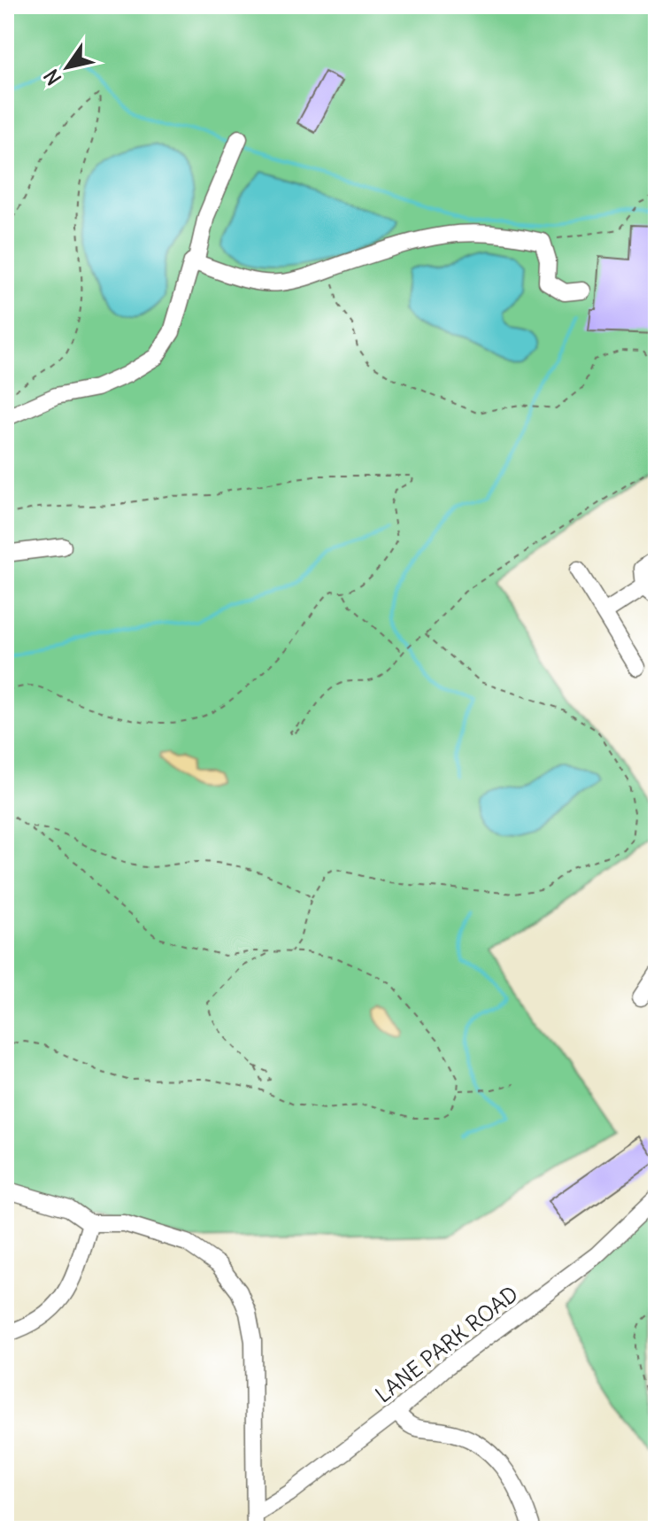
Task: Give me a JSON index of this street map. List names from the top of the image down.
{
  "streets": {
    "street": ["LANE PARK ROAD"]
  },
  "north": "bottom left"
}
